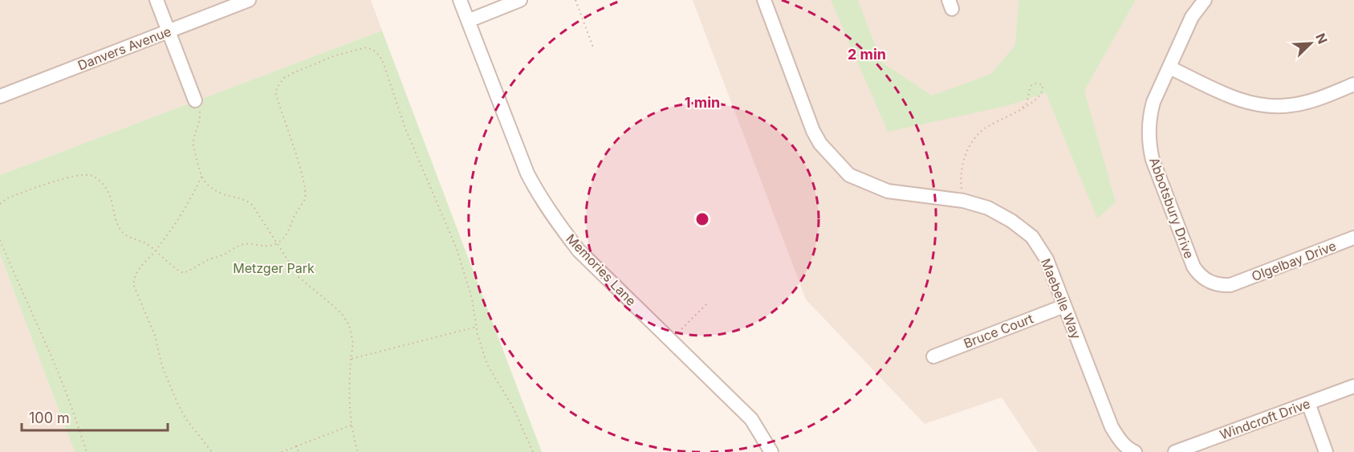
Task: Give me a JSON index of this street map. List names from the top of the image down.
{
  "streets": {
    "street": [
      "Danvers Avenue",
      "Abbotsbury Drive",
      "Olgelbay Drive",
      "Memories Lane",
      "Maebelle Way",
      "Bruce Court",
      "Windcroft Drive"
    ]
  },
  "crossings": [
    ["Abbotsbury Drive", "Olgelbay Drive"],
    ["Maebelle Way", "Bruce Court"]
  ],
  "parks": ["Metzger Park"],
  "scale_bar": "100 m",
  "north": "top right",
  "rings": ["2 min", "1 min"]
}
